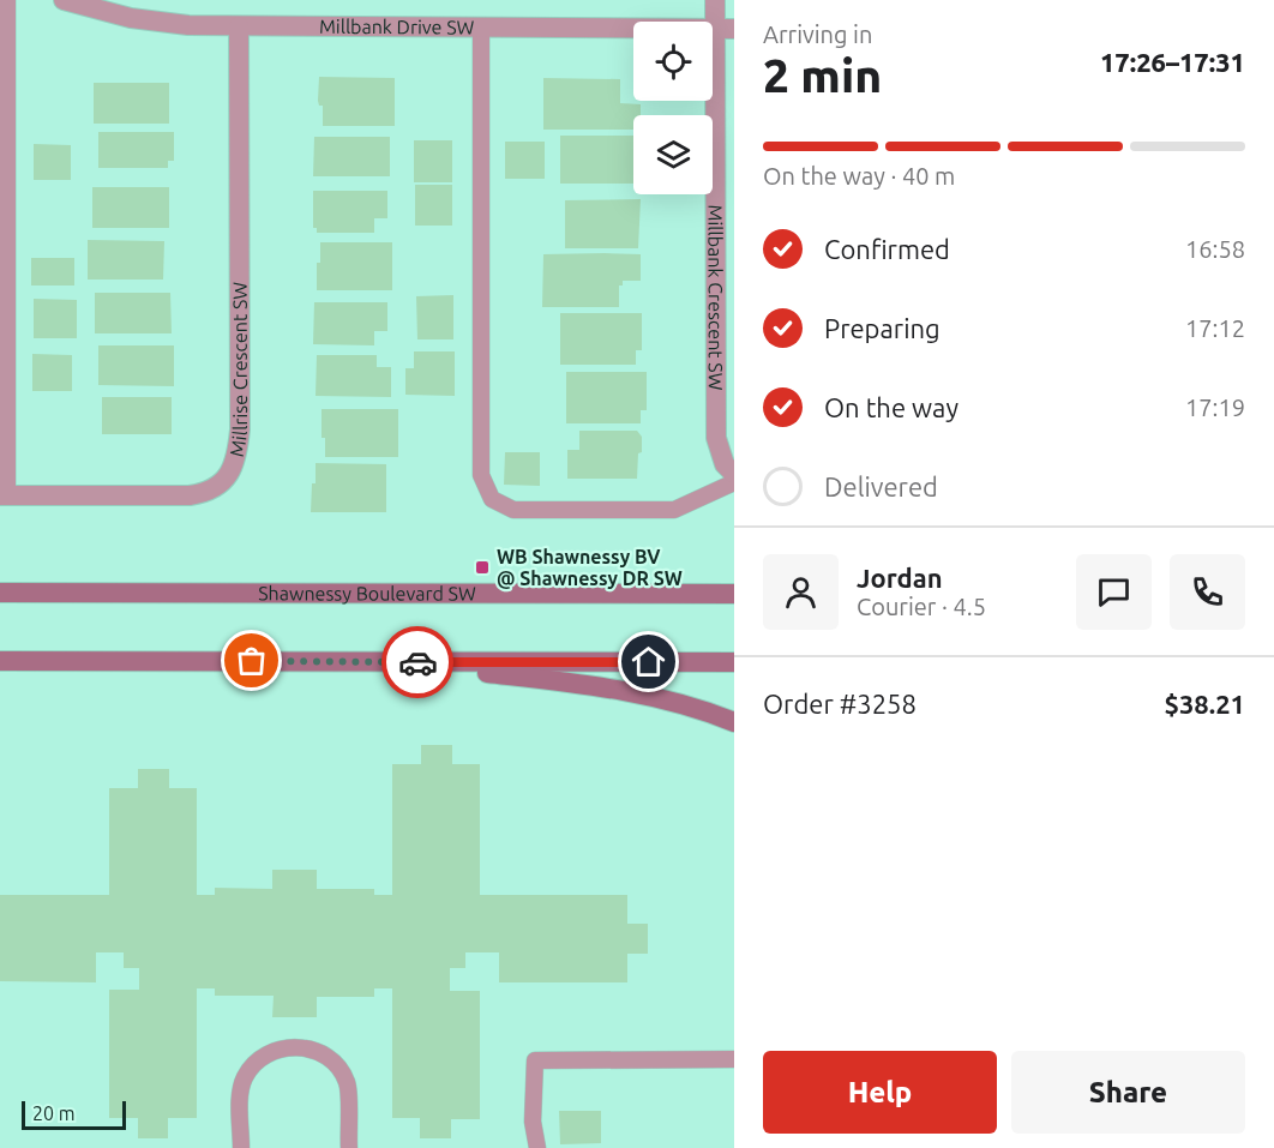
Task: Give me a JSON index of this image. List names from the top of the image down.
{
  "streets": {
    "main road": ["Shawnessy Boulevard SW"],
    "street": ["Millbank Drive SW", "Millbank Crescent SW", "Millrise Crescent SW"]
  },
  "crossings": [
    ["Millbank Drive SW", "Millbank Crescent SW"],
    ["Millbank Drive SW", "Millrise Crescent SW"]
  ],
  "places": {
    "transit": ["WB Shawnessy BV @ Shawnessy DR SW"]
  },
  "scale_bar": "20 m",
  "page": {
    "heading": ["2 min", "Arriving in", "17:26–17:31"],
    "panel": [
      "Jordan",
      "Courier · 4.5",
      "Order #3258",
      "$38.21"
    ],
    "bar": "On the way · 40 m",
    "list": [
      ["Confirmed", "16:58"],
      ["Preparing", "17:12"],
      ["On the way", "17:19"],
      "Delivered"
    ],
    "buttons": ["Help", "Share"],
    "scale": "20 m"
  }
}
